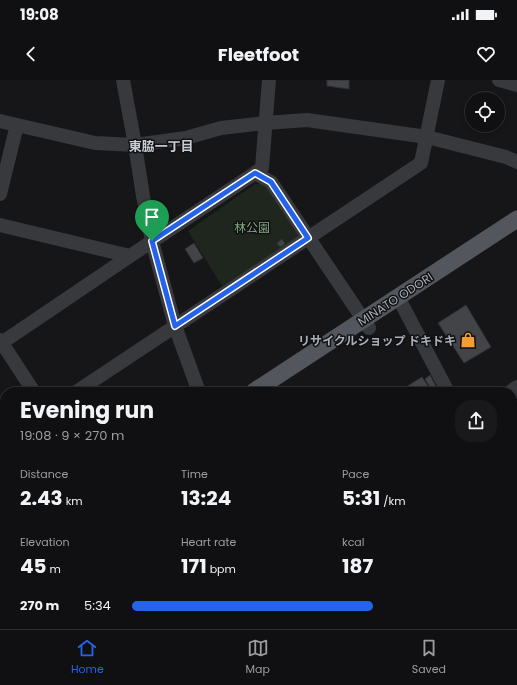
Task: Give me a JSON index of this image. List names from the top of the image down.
{
  "streets": {
    "main road": ["MINATO ODORI"]
  },
  "districts": ["東脇一丁目"],
  "parks": ["林公園"],
  "places": {
    "shop": ["リサイクルショップ ドキドキ"]
  },
  "page": {
    "status": "19:08",
    "header": "Fleetfoot",
    "heading": ["Evening run", "19:08 · 9 × 270 m"],
    "stats": [
      ["Distance", "2.43 km"],
      ["Time", "13:24"],
      ["Pace", "5:31 /km"],
      ["Elevation", "45 m"],
      ["Heart rate", "171 bpm"],
      ["kcal", "187"]
    ],
    "list": [
      {
        "name": "270 m",
        "note": "5:34"
      }
    ],
    "tabs": ["Home", "Map", "Saved"]
  }
}
